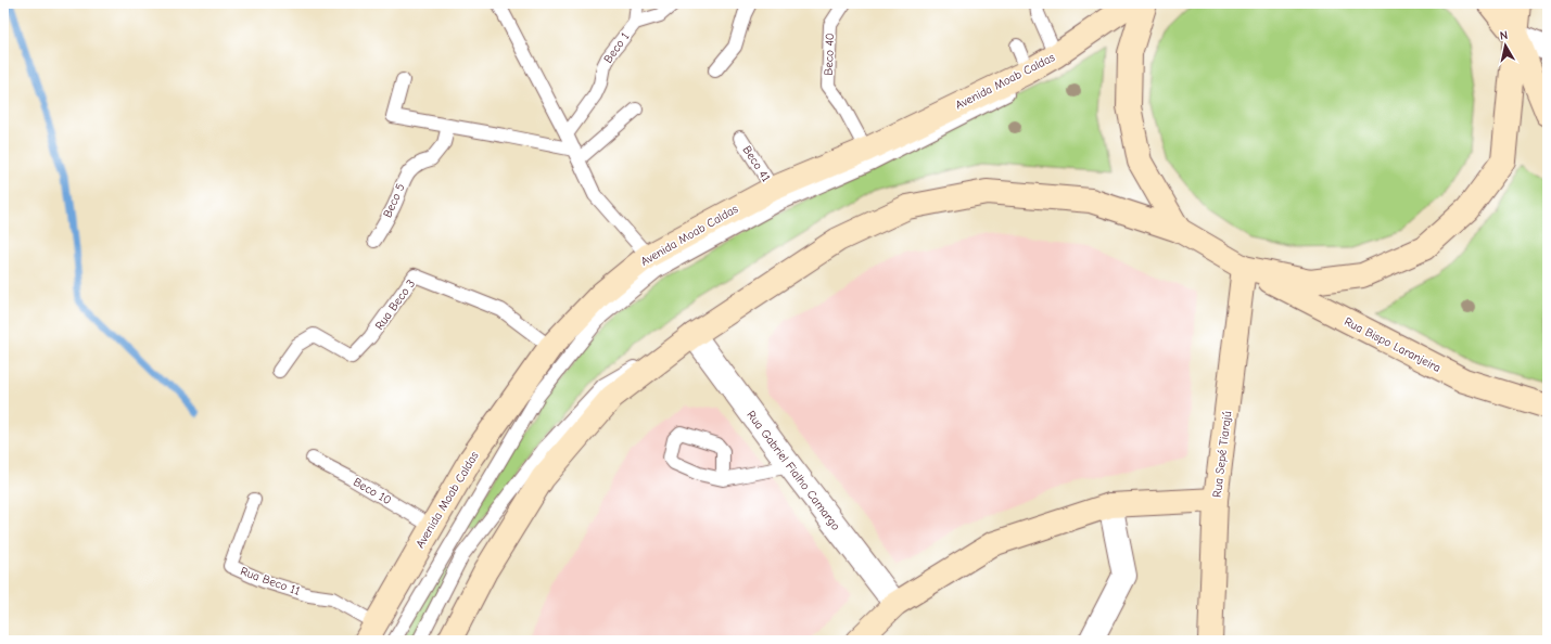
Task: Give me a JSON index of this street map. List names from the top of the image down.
{
  "streets": {
    "main road": ["Avenida Moab Caldas", "Rua Bispo Laranjeira", "Rua Sepé Tiarajú"],
    "street": ["Rua Gabriel Fialho Camargo"],
    "lane": [
      "Beco 1",
      "Beco 40",
      "Beco 41",
      "Beco 5",
      "Rua Beco 3",
      "Beco 10",
      "Rua Beco 11"
    ]
  },
  "crossings": [
    ["Beco 40", "Avenida Moab Caldas"],
    ["Avenida Moab Caldas", "Beco 41"],
    ["Avenida Moab Caldas", "Rua Beco 3"],
    ["Avenida Moab Caldas", "Beco 10"],
    ["Avenida Moab Caldas", "Rua Beco 11"],
    ["Rua Bispo Laranjeira", "Rua Sepé Tiarajú"]
  ],
  "north": "top"
}
